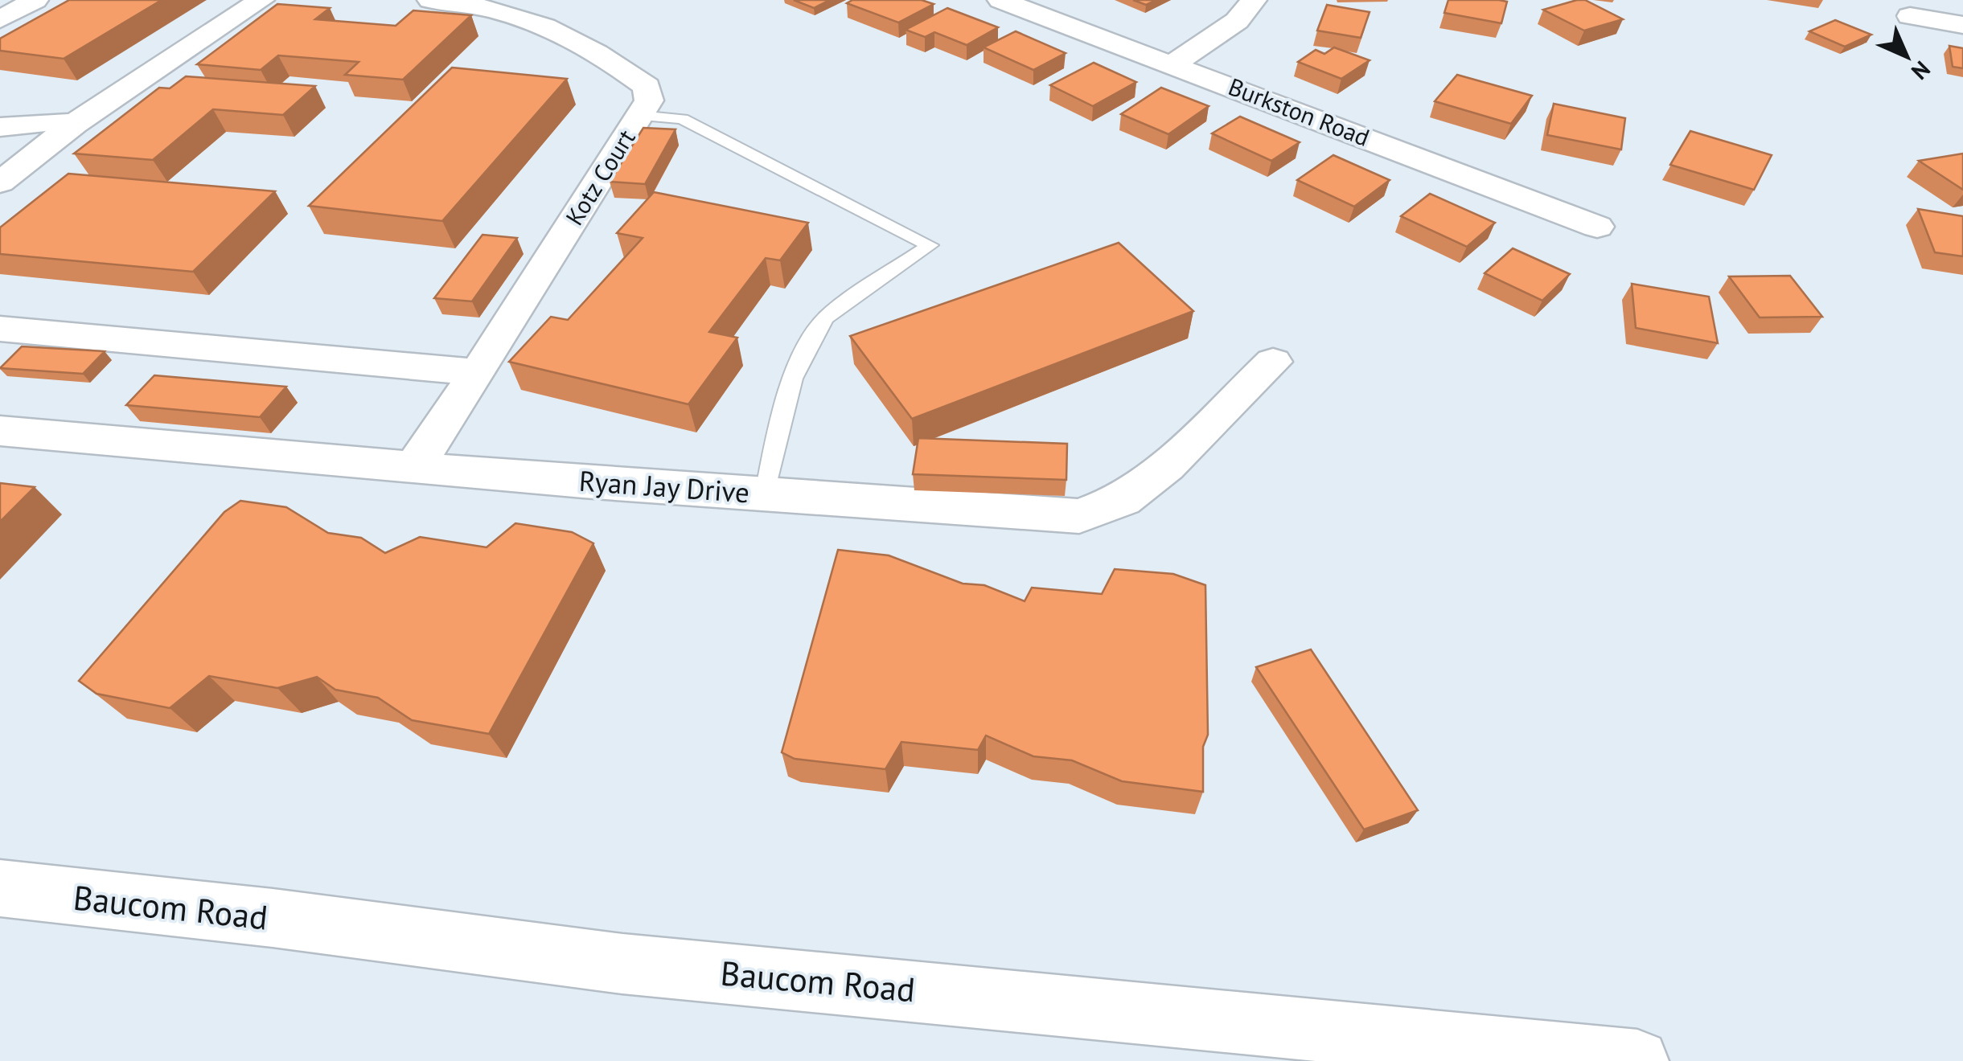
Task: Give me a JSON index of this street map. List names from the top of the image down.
{
  "streets": {
    "street": [
      "Burkston Road",
      "Kotz Court",
      "Ryan Jay Drive",
      "Baucom Road"
    ]
  },
  "crossings": [
    ["Kotz Court", "Ryan Jay Drive"]
  ],
  "north": "bottom right"
}
